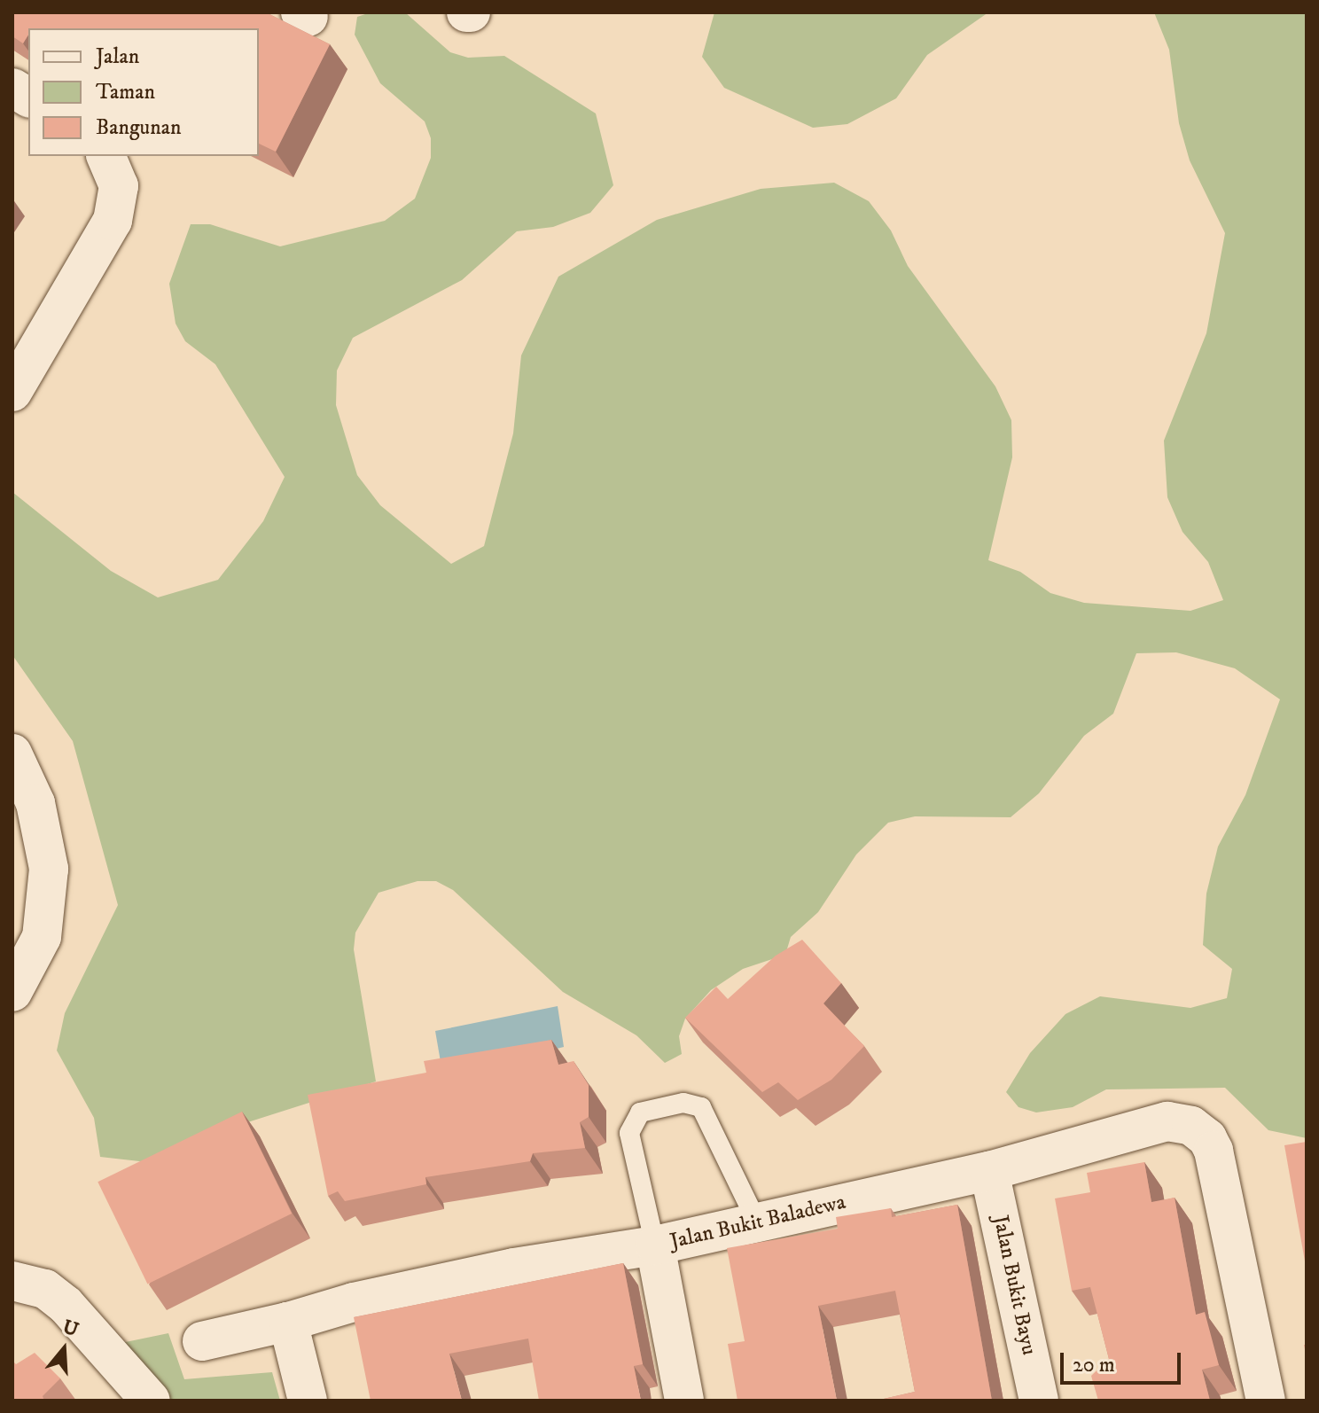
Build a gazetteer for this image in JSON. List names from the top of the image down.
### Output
{
  "streets": {
    "street": ["Jalan Bukit Baladewa", "Jalan Bukit Bayu"]
  },
  "crossings": [
    ["Jalan Bukit Baladewa", "Jalan Bukit Bayu"]
  ],
  "legend": ["Jalan", "Taman", "Bangunan"],
  "scale_bar": "20 m",
  "north": "top"
}
